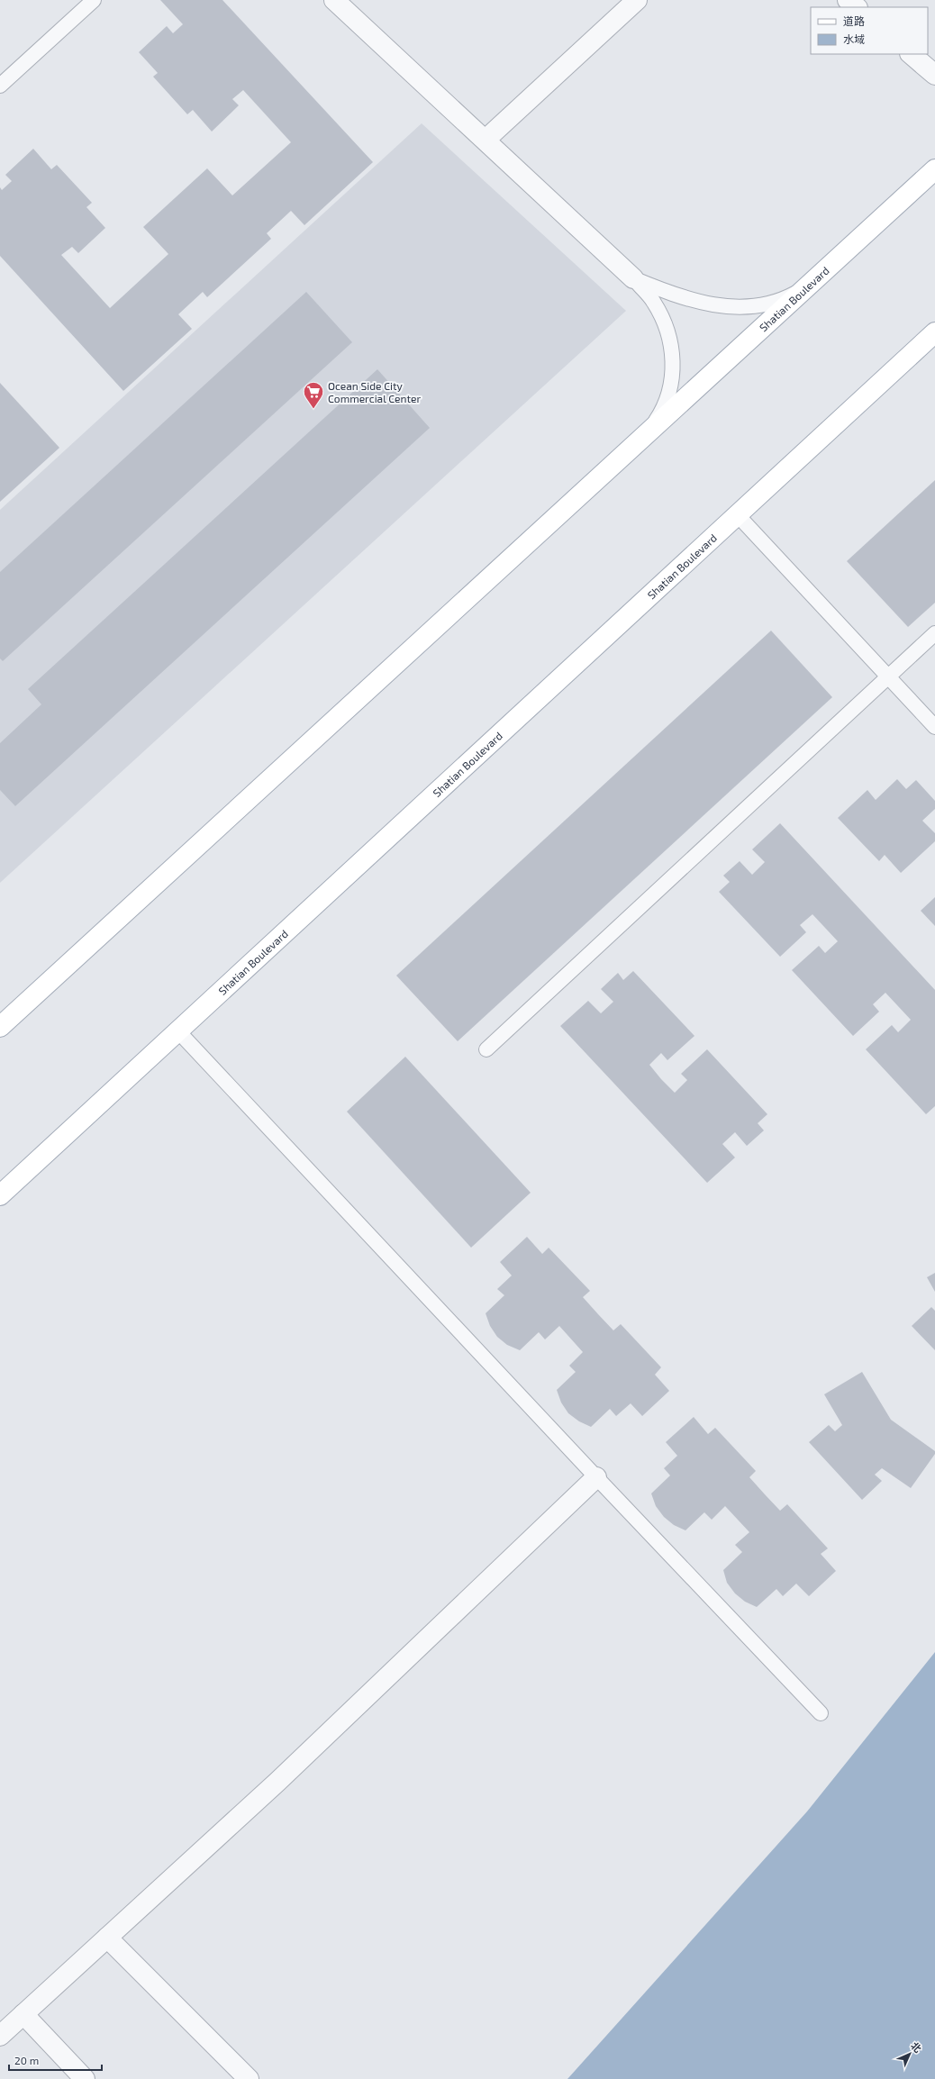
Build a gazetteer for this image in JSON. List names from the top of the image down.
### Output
{
  "streets": {
    "main road": ["Shatian Boulevard"]
  },
  "places": {
    "supermarket": ["Ocean Side City Commercial Center"]
  },
  "legend": ["道路", "水域"],
  "scale_bar": "20 m",
  "north": "top right"
}
